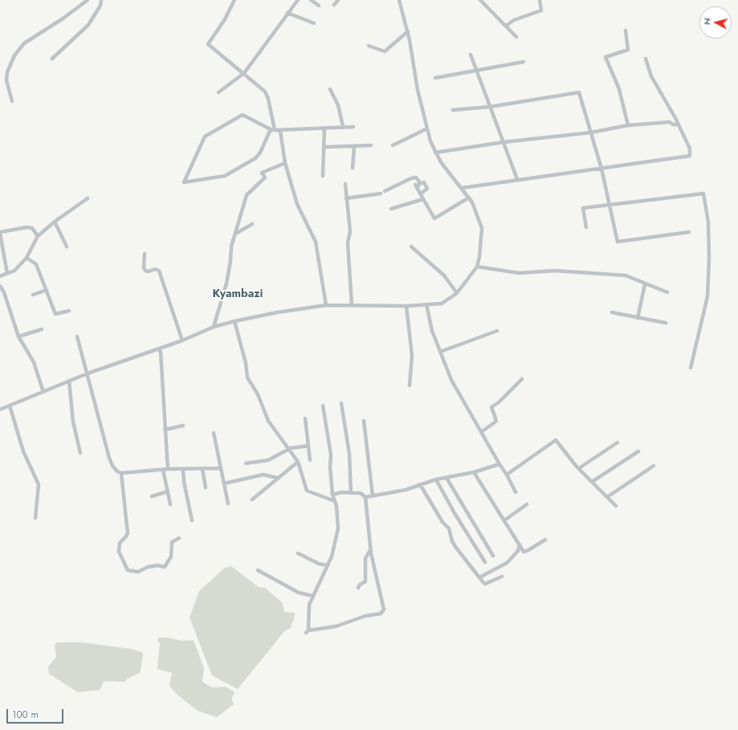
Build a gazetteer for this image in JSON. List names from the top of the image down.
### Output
{
  "districts": ["Kyambazi"],
  "scale_bar": "100 m",
  "north": "left"
}
